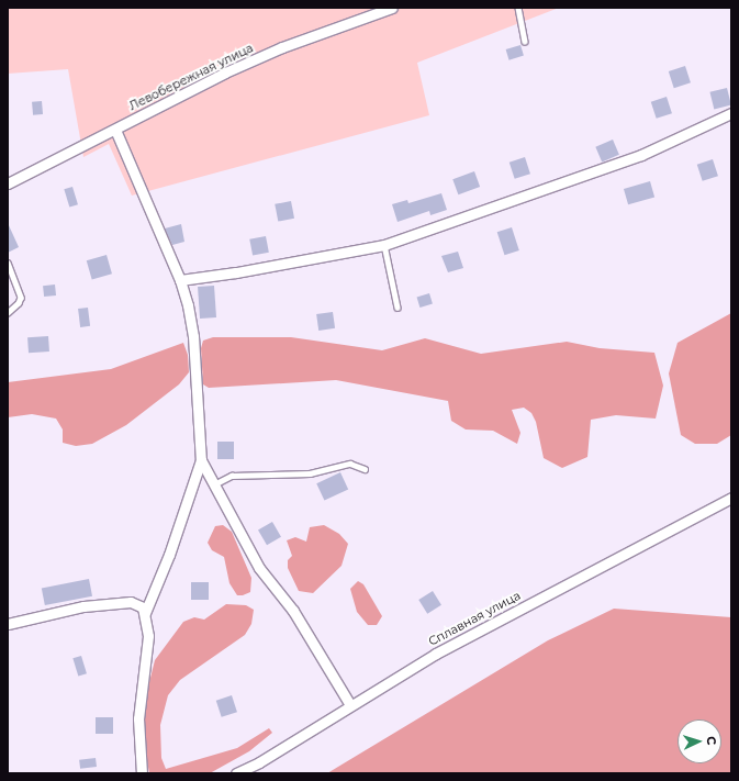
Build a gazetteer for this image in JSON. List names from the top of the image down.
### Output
{
  "streets": {
    "street": ["Левобережная улица", "Сплавная улица"]
  },
  "north": "right"
}
